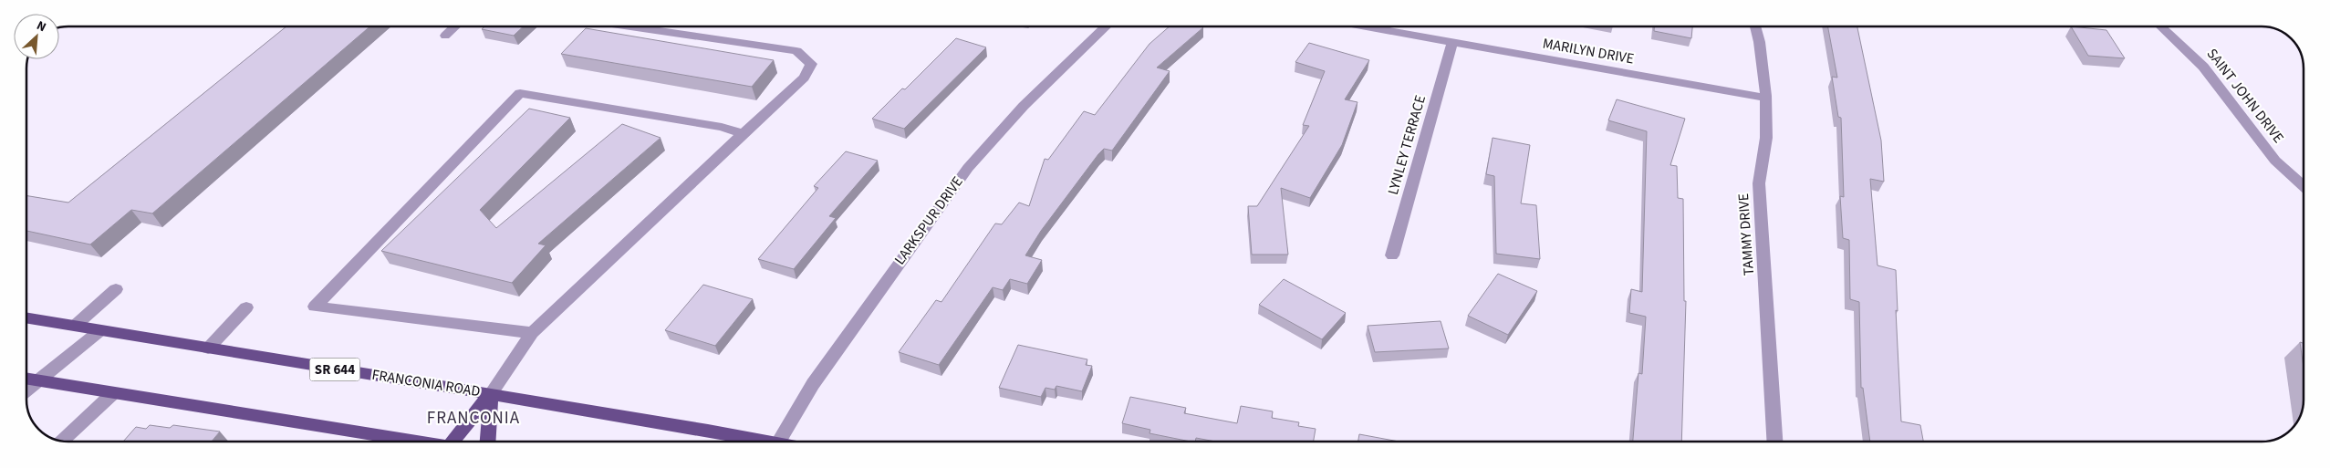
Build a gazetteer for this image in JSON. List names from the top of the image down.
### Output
{
  "streets": {
    "main road": ["SR 644", "FRANCONIA ROAD"],
    "street": [
      "MARILYN DRIVE",
      "SAINT JOHN DRIVE",
      "LYNLEY TERRACE",
      "LARKSPUR DRIVE",
      "TAMMY DRIVE"
    ]
  },
  "crossings": [
    ["MARILYN DRIVE", "LYNLEY TERRACE"],
    ["MARILYN DRIVE", "TAMMY DRIVE"]
  ],
  "districts": ["FRANCONIA"],
  "north": "top right"
}
